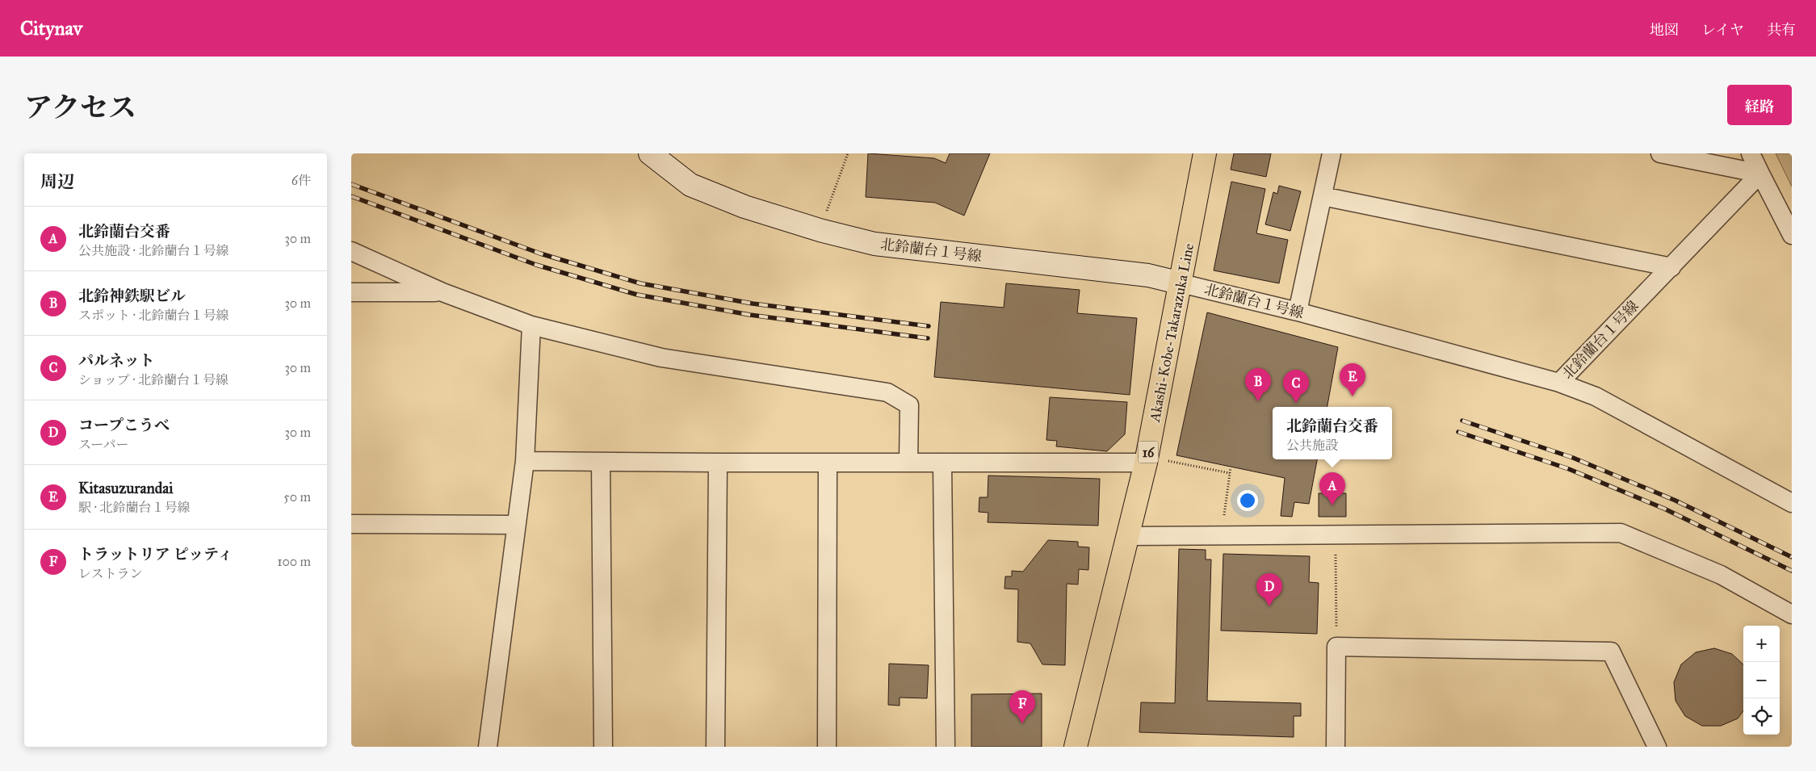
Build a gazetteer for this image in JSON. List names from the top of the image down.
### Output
{
  "streets": {
    "main road": ["Akashi-Kobe-Takarazuka Line", "16"],
    "street": ["北鈴蘭台１号線"]
  },
  "crossings": [
    ["北鈴蘭台１号線", "Akashi-Kobe-Takarazuka Line"]
  ],
  "page": {
    "header": "Citynav",
    "nav": ["地図", "レイヤ", "共有"],
    "title": "アクセス",
    "buttons": "経路",
    "heading": ["周辺", "6件"],
    "list": [
      {
        "mark": "A",
        "name": "北鈴蘭台交番",
        "note": "公共施設 · 北鈴蘭台１号線",
        "value": "30 m"
      },
      {
        "mark": "B",
        "name": "北鈴神鉄駅ビル",
        "note": "スポット · 北鈴蘭台１号線",
        "value": "30 m"
      },
      {
        "mark": "C",
        "name": "パルネット",
        "note": "ショップ · 北鈴蘭台１号線",
        "value": "30 m"
      },
      {
        "mark": "D",
        "name": "コープこうべ",
        "note": "スーパー",
        "value": "30 m"
      },
      {
        "mark": "E",
        "name": "Kitasuzurandai",
        "note": "駅 · 北鈴蘭台１号線",
        "value": "50 m"
      },
      {
        "mark": "F",
        "name": "トラットリア ピッティ",
        "note": "レストラン",
        "value": "100 m"
      }
    ],
    "pins": [
      "E",
      "B",
      "C",
      "A",
      "D",
      "F"
    ],
    "popup": ["北鈴蘭台交番", "公共施設"],
    "map_buttons": ["+", "−"]
  }
}
